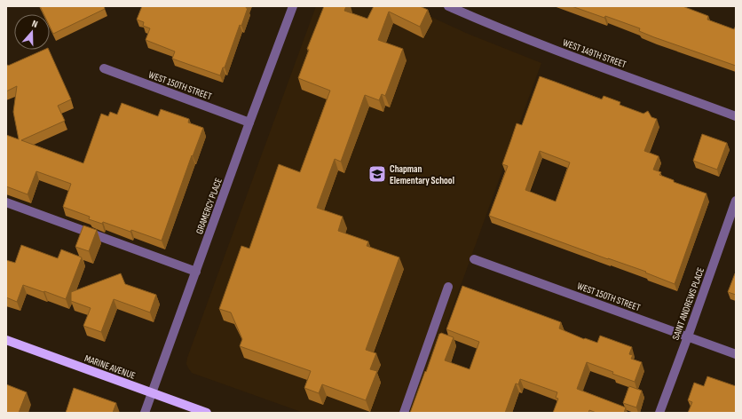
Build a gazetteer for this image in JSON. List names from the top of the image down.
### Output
{
  "streets": {
    "main road": ["MARINE AVENUE"],
    "street": [
      "WEST 149TH STREET",
      "WEST 150TH STREET",
      "GRAMERCY PLACE",
      "SAINT ANDREWS PLACE"
    ]
  },
  "crossings": [
    ["WEST 150TH STREET", "GRAMERCY PLACE"],
    ["WEST 150TH STREET", "SAINT ANDREWS PLACE"],
    ["GRAMERCY PLACE", "MARINE AVENUE"]
  ],
  "places": {
    "school or university": ["Chapman Elementary School"]
  },
  "north": "top"
}
